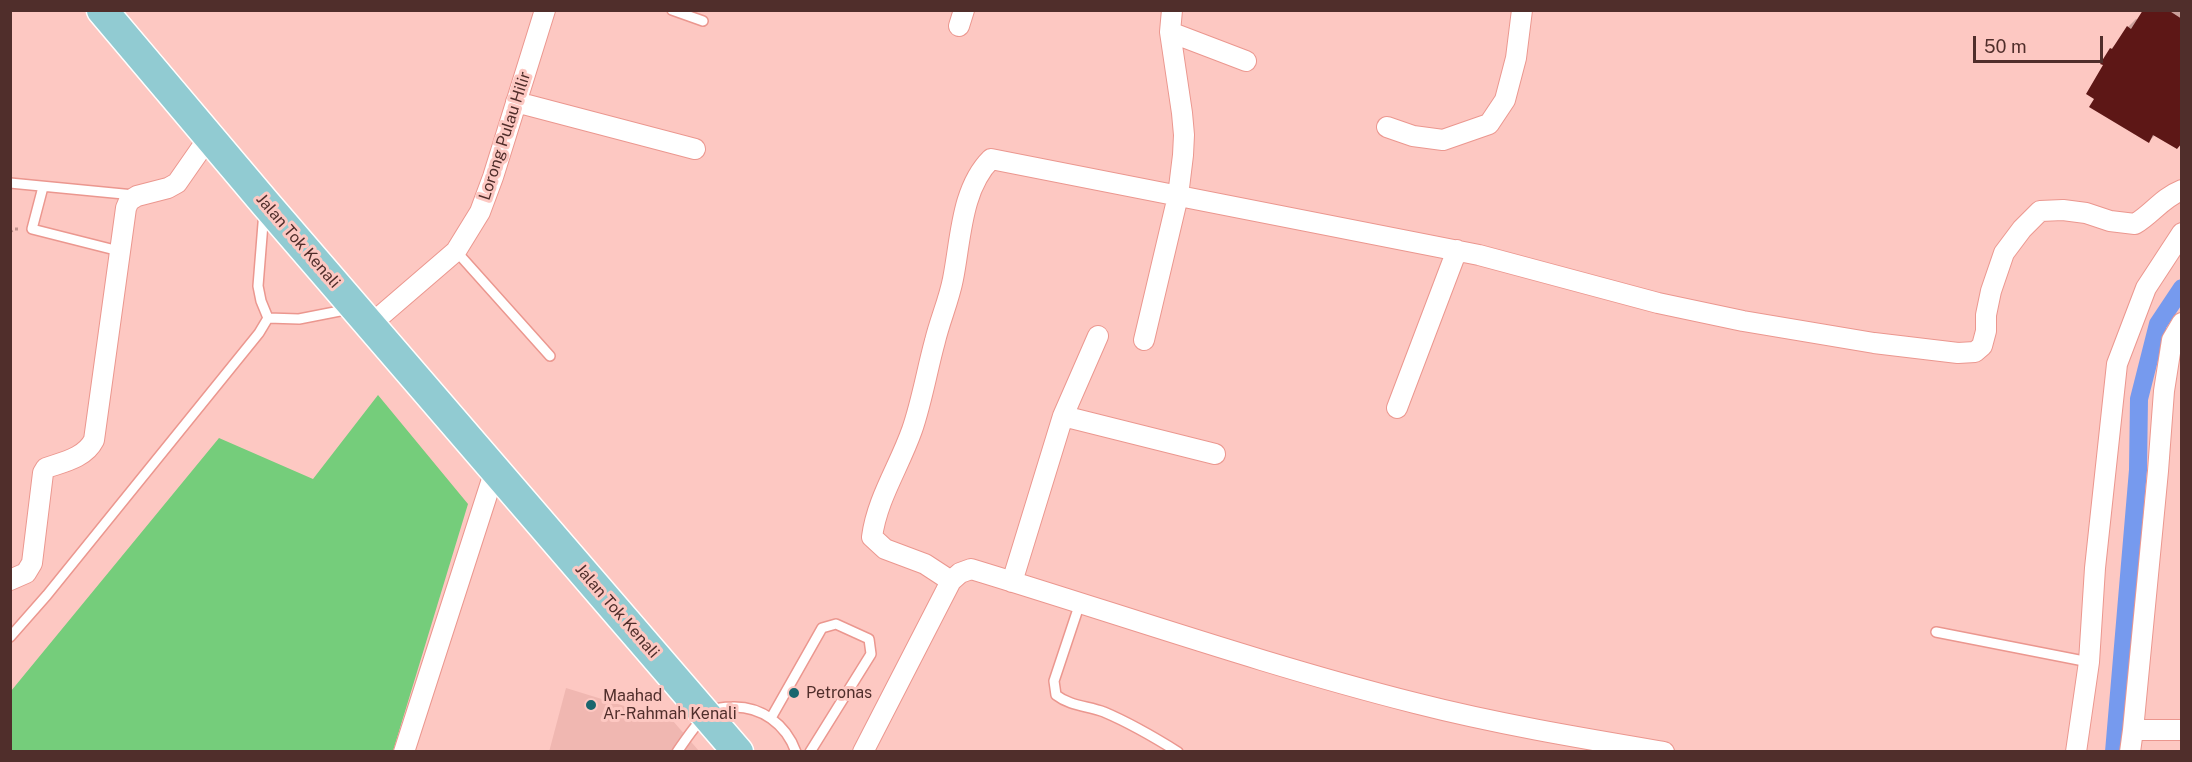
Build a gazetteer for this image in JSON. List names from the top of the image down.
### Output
{
  "streets": {
    "main road": ["Jalan Tok Kenali"],
    "street": ["Lorong Pulau Hilir"]
  },
  "crossings": [
    ["Lorong Pulau Hilir", "Jalan Tok Kenali"]
  ],
  "places": ["Petronas", "Maahad Ar-Rahmah Kenali"],
  "scale_bar": "50 m"
}
